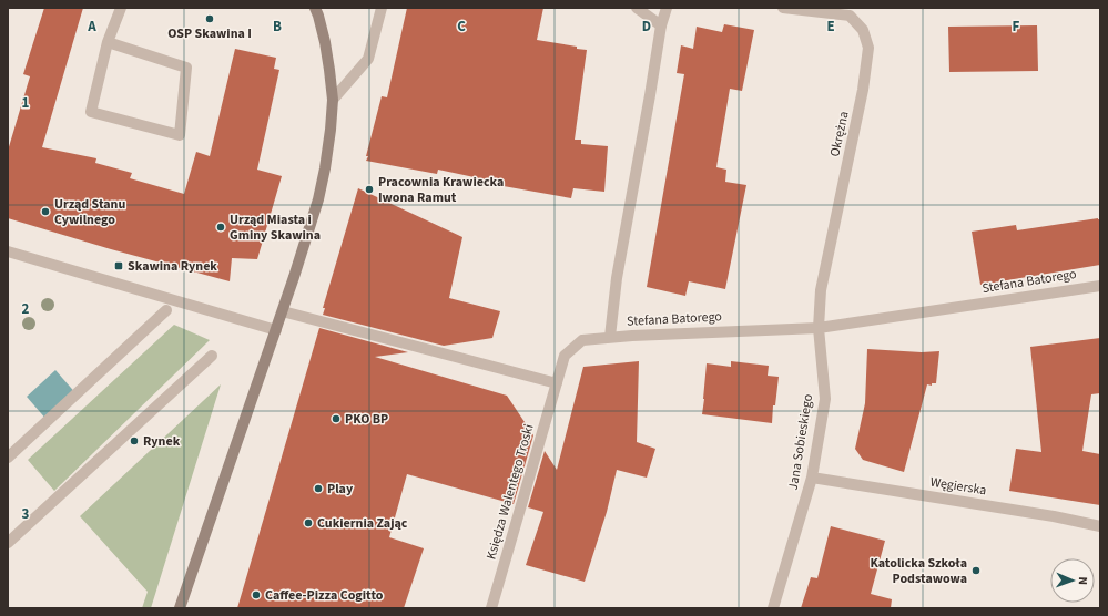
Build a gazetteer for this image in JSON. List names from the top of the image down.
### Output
{
  "streets": {
    "street": [
      "Okrężna",
      "Stefana Batorego",
      "Jana Sobieskiego",
      "Węgierska",
      "Księdza Walentego Troski"
    ]
  },
  "crossings": [
    ["Okrężna", "Stefana Batorego"],
    ["Okrężna", "Jana Sobieskiego"],
    ["Stefana Batorego", "Jana Sobieskiego"],
    ["Stefana Batorego", "Księdza Walentego Troski"],
    ["Jana Sobieskiego", "Węgierska"]
  ],
  "places": {
    "other": [
      "OSP Skawina I",
      "Pracownia Krawiecka Iwona Ramut",
      "Urząd Stanu Cywilnego",
      "Urząd Miasta i Gminy Skawina",
      "PKO BP",
      "Rynek",
      "Play",
      "Cukiernia Zając",
      "Katolicka Szkoła Podstawowa",
      "Caffee-Pizza Cogitto"
    ],
    "transit": ["Skawina Rynek"]
  },
  "north": "right",
  "grid": {
    "columns": [
      "A",
      "B",
      "C",
      "D",
      "E",
      "F"
    ],
    "rows": ["1", "2", "3"]
  }
}
